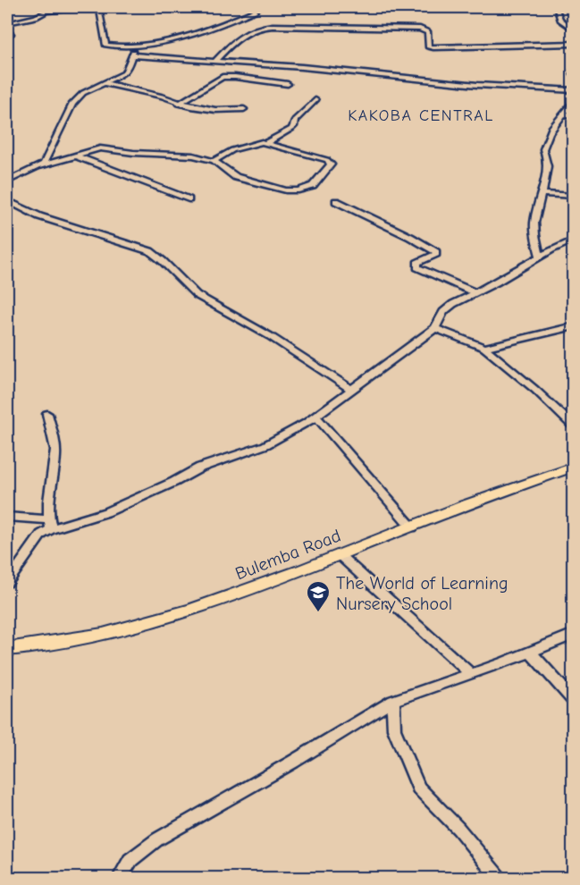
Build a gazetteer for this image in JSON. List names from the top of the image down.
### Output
{
  "streets": {
    "main road": ["Bulemba Road"]
  },
  "districts": ["KAKOBA CENTRAL"],
  "places": {
    "school or university": ["The World of Learning Nursery School"]
  }
}
